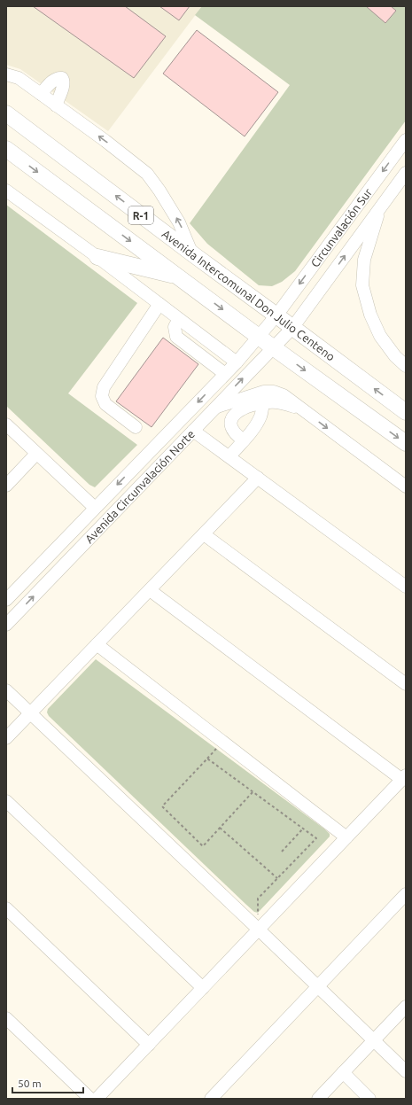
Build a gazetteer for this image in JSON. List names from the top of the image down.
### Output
{
  "streets": {
    "main road": ["R-1", "Avenida Intercomunal Don Julio Centeno"],
    "street": ["Circunvalación Sur", "Avenida Circunvalación Norte"]
  },
  "crossings": [
    ["R-1", "Circunvalación Sur"],
    ["R-1", "Avenida Circunvalación Norte"],
    ["Circunvalación Sur", "Avenida Intercomunal Don Julio Centeno"],
    ["Circunvalación Sur", "Avenida Circunvalación Norte"]
  ],
  "scale_bar": "50 m"
}
